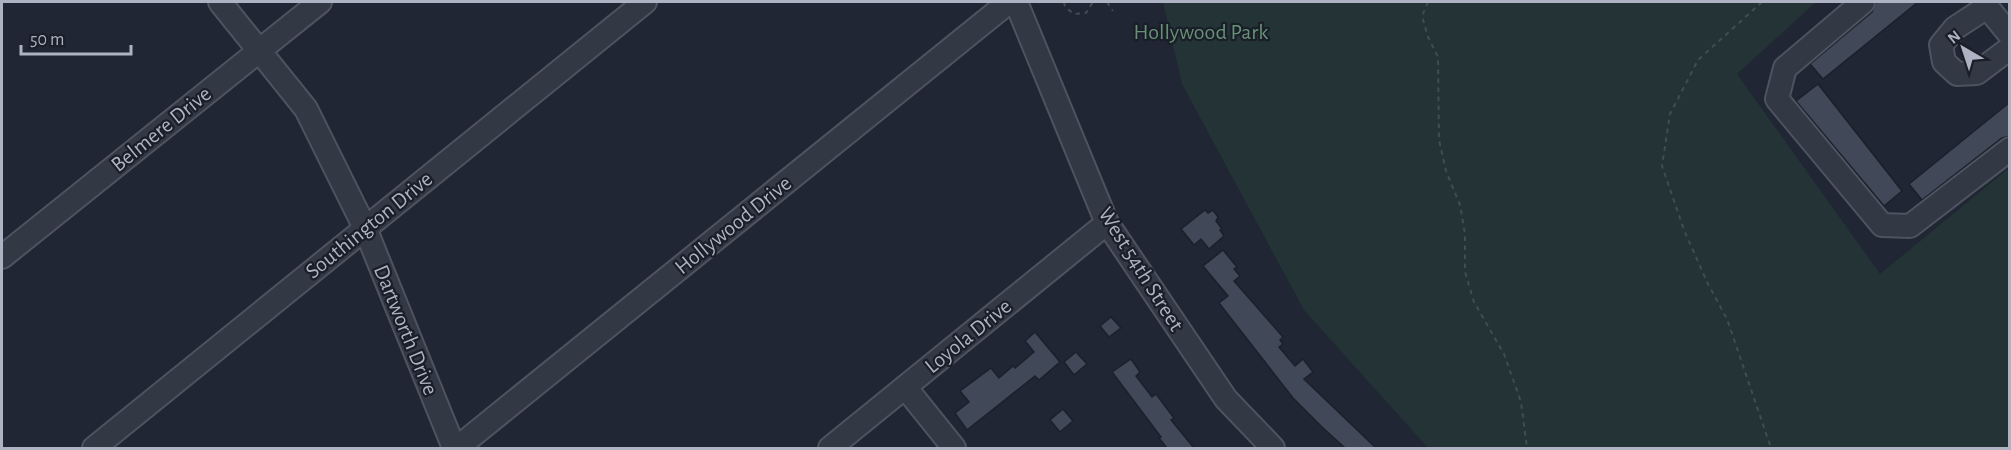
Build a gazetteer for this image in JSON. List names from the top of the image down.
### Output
{
  "streets": {
    "street": [
      "Belmere Drive",
      "Southington Drive",
      "Hollywood Drive",
      "West 54th Street",
      "Dartworth Drive",
      "Loyola Drive"
    ]
  },
  "crossings": [
    ["Belmere Drive", "Dartworth Drive"],
    ["Southington Drive", "Dartworth Drive"],
    ["Hollywood Drive", "Dartworth Drive"],
    ["West 54th Street", "Loyola Drive"]
  ],
  "parks": ["Hollywood Park"],
  "scale_bar": "50 m",
  "north": "top left"
}
